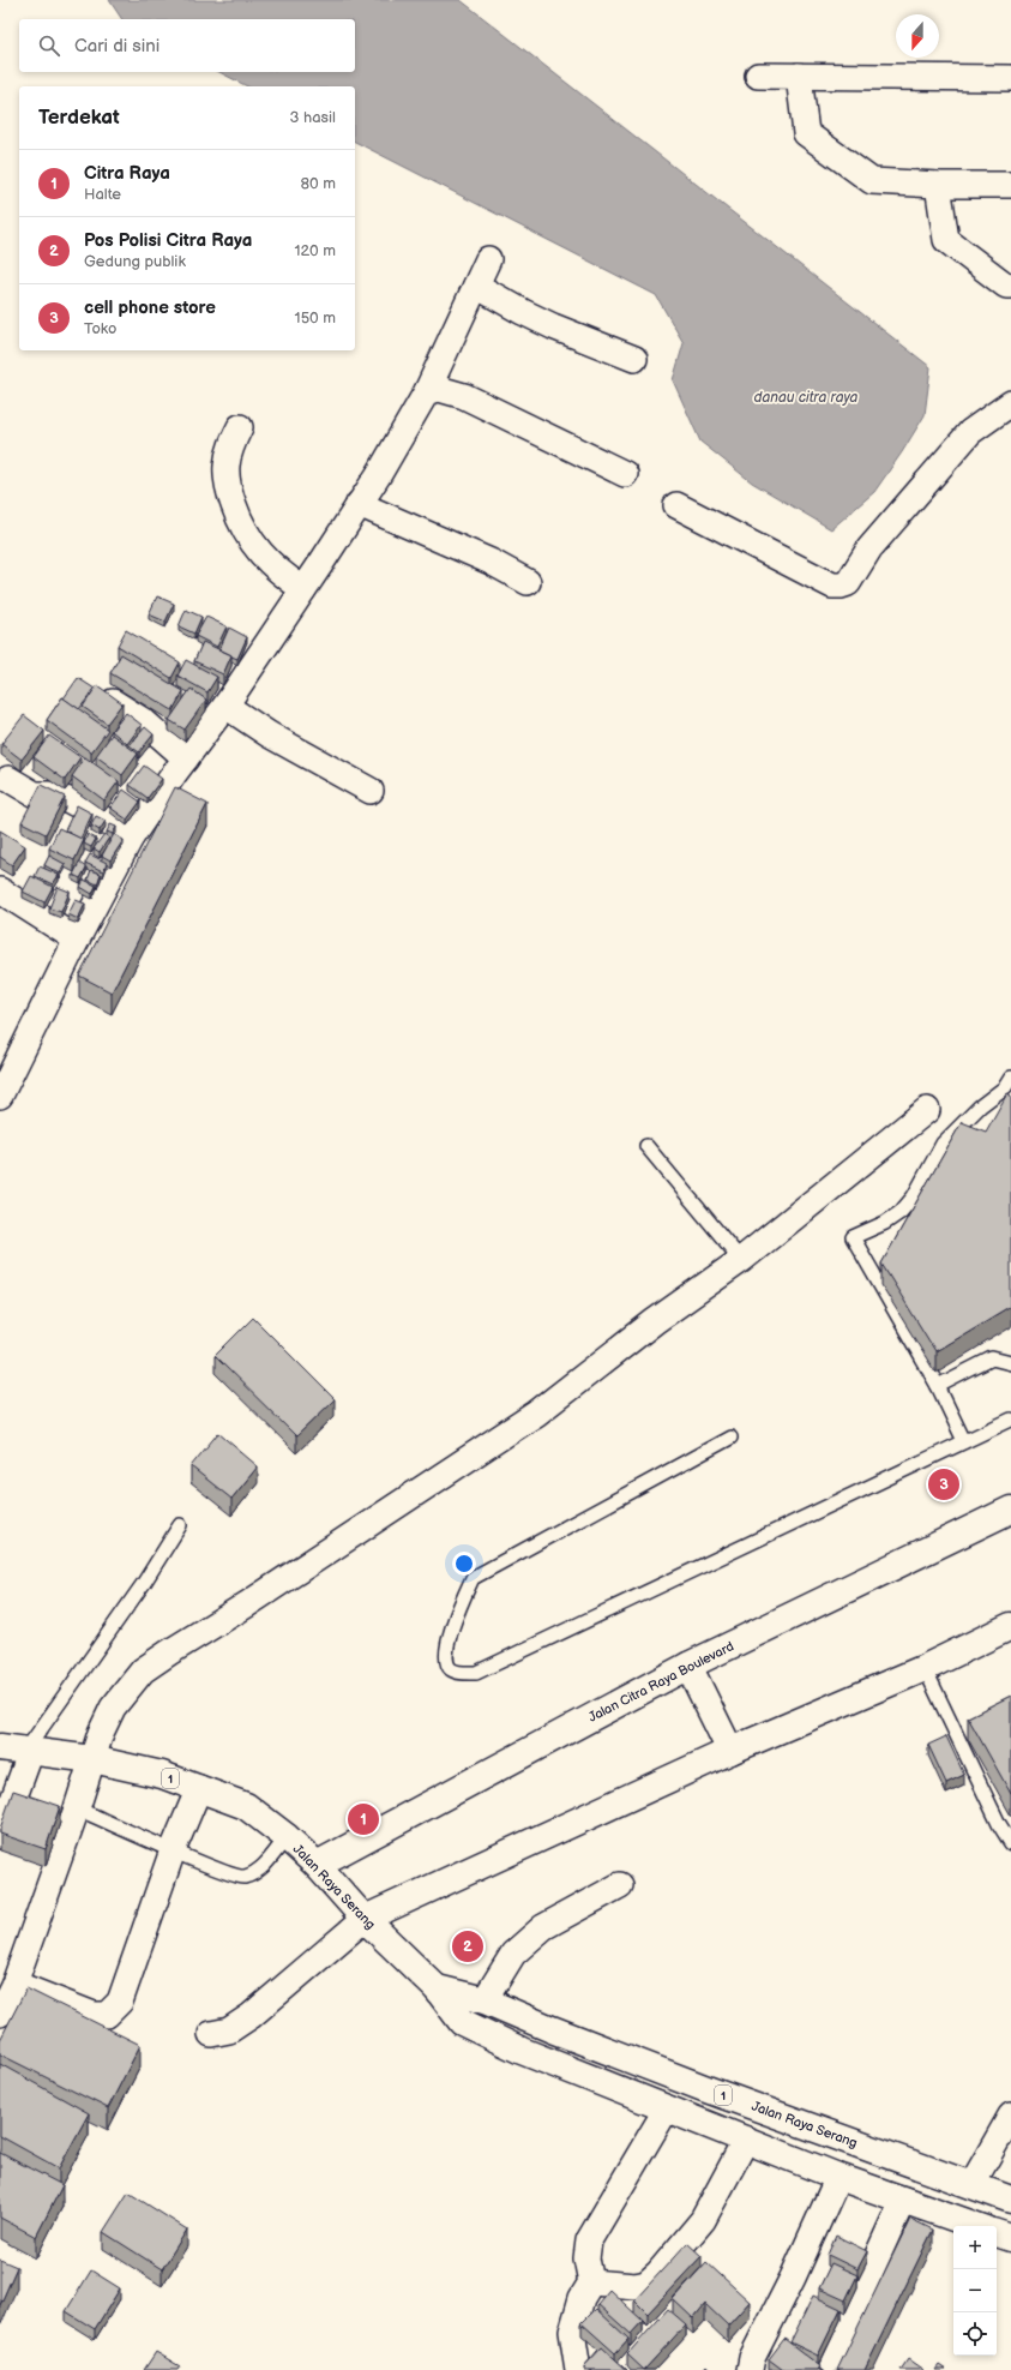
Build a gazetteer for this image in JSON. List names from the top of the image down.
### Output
{
  "streets": {
    "main road": ["Jalan Citra Raya Boulevard", "1", "Jalan Raya Serang"]
  },
  "crossings": [
    ["Jalan Citra Raya Boulevard", "Jalan Raya Serang"]
  ],
  "water": ["danau citra raya"],
  "north": "bottom",
  "page": {
    "search": "Cari di sini",
    "heading": ["Terdekat", "3 hasil"],
    "list": [
      {
        "mark": "1",
        "name": "Citra Raya",
        "note": "Halte",
        "value": "80 m"
      },
      {
        "mark": "2",
        "name": "Pos Polisi Citra Raya",
        "note": "Gedung publik",
        "value": "120 m"
      },
      {
        "mark": "3",
        "name": "cell phone store",
        "note": "Toko",
        "value": "150 m"
      }
    ],
    "pins": ["3", "1", "2"],
    "map_buttons": ["+", "−"]
  }
}
